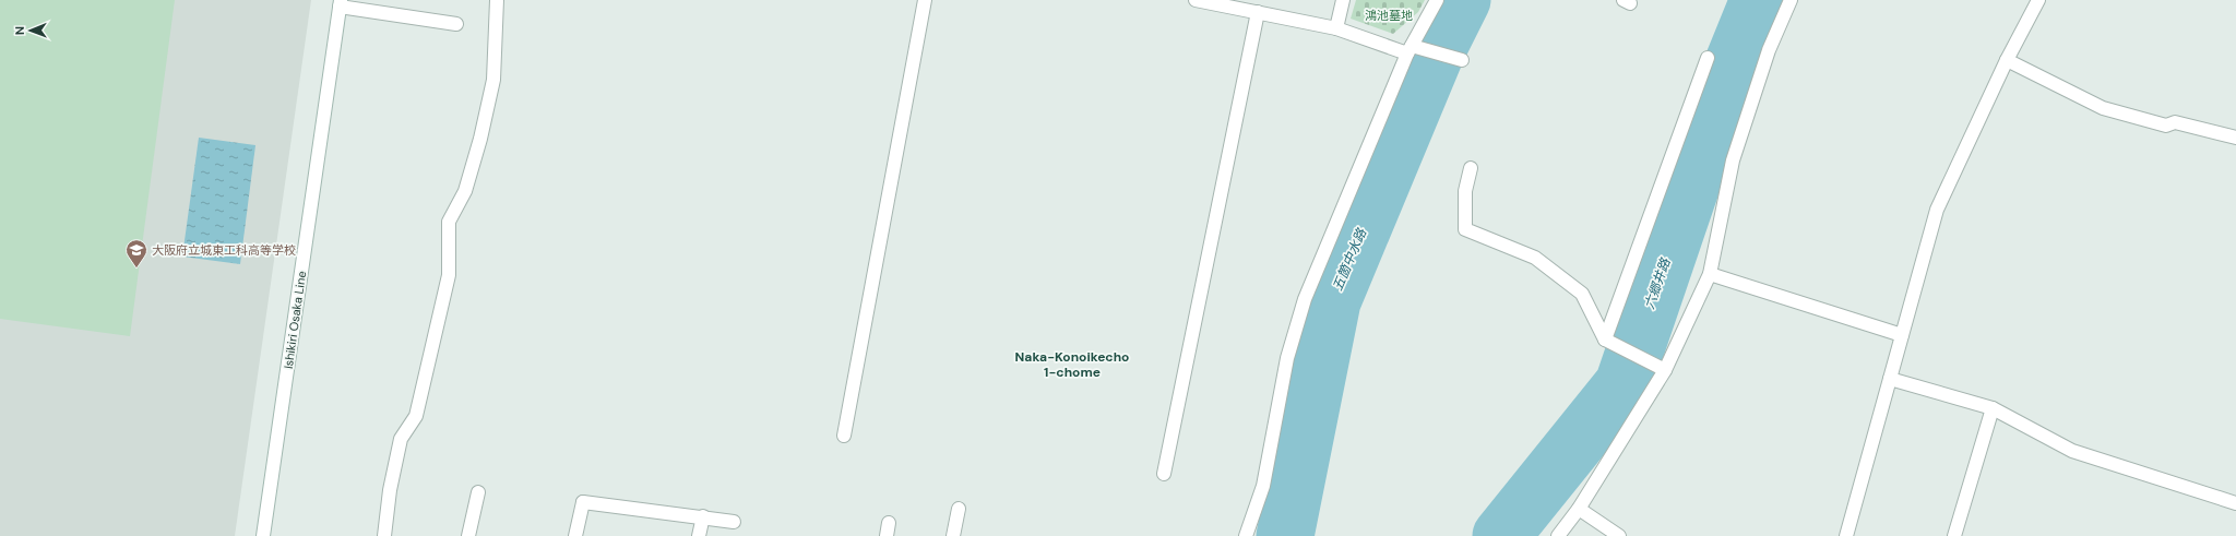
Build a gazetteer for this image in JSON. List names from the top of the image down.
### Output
{
  "streets": {
    "street": ["Ishikiri Osaka Line"]
  },
  "districts": ["Naka-Konoikecho 1-chome"],
  "water": ["五箇中水路", "六郷井路"],
  "parks": ["鴻池墓地"],
  "places": {
    "school or university": ["大阪府立城東工科高等学校"]
  },
  "north": "left"
}
